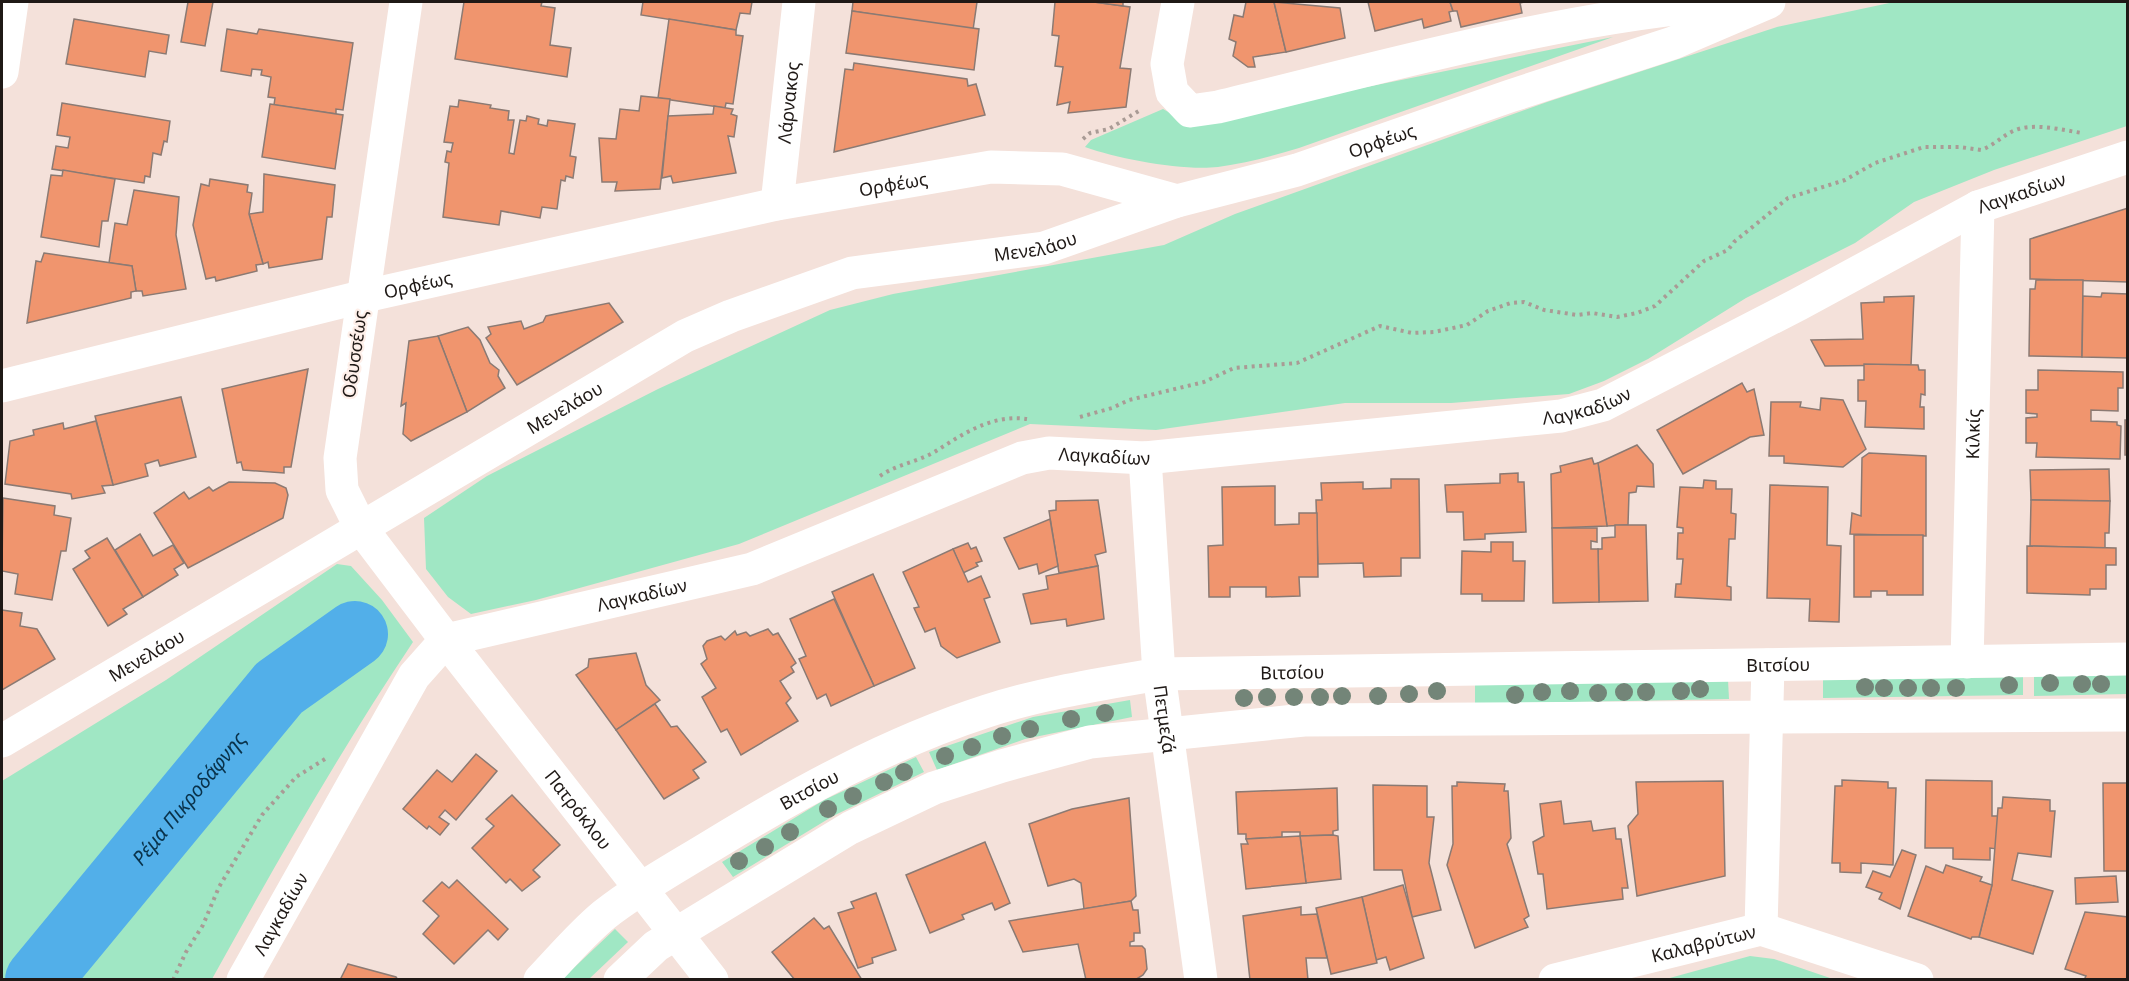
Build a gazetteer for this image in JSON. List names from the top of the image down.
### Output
{
  "streets": {
    "street": [
      "Λάρνακος",
      "Ορφέως",
      "Λαγκαδίων",
      "Μενελάου",
      "Οδυσσέως",
      "Κιλκίς",
      "Βιτσίου",
      "Πετμεζά",
      "Πατρόκλου",
      "Καλαβρύτων"
    ]
  },
  "crossings": [
    ["Λάρνακος", "Ορφέως"],
    ["Ορφέως", "Μενελάου"],
    ["Ορφέως", "Οδυσσέως"],
    ["Λαγκαδίων", "Οδυσσέως"],
    ["Λαγκαδίων", "Κιλκίς"],
    ["Λαγκαδίων", "Πετμεζά"],
    ["Λαγκαδίων", "Πατρόκλου"],
    ["Μενελάου", "Οδυσσέως"],
    ["Οδυσσέως", "Πατρόκλου"],
    ["Κιλκίς", "Βιτσίου"],
    ["Βιτσίου", "Πετμεζά"],
    ["Βιτσίου", "Πατρόκλου"]
  ],
  "water": ["Ρέμα Πικροδάφνης"]
}
